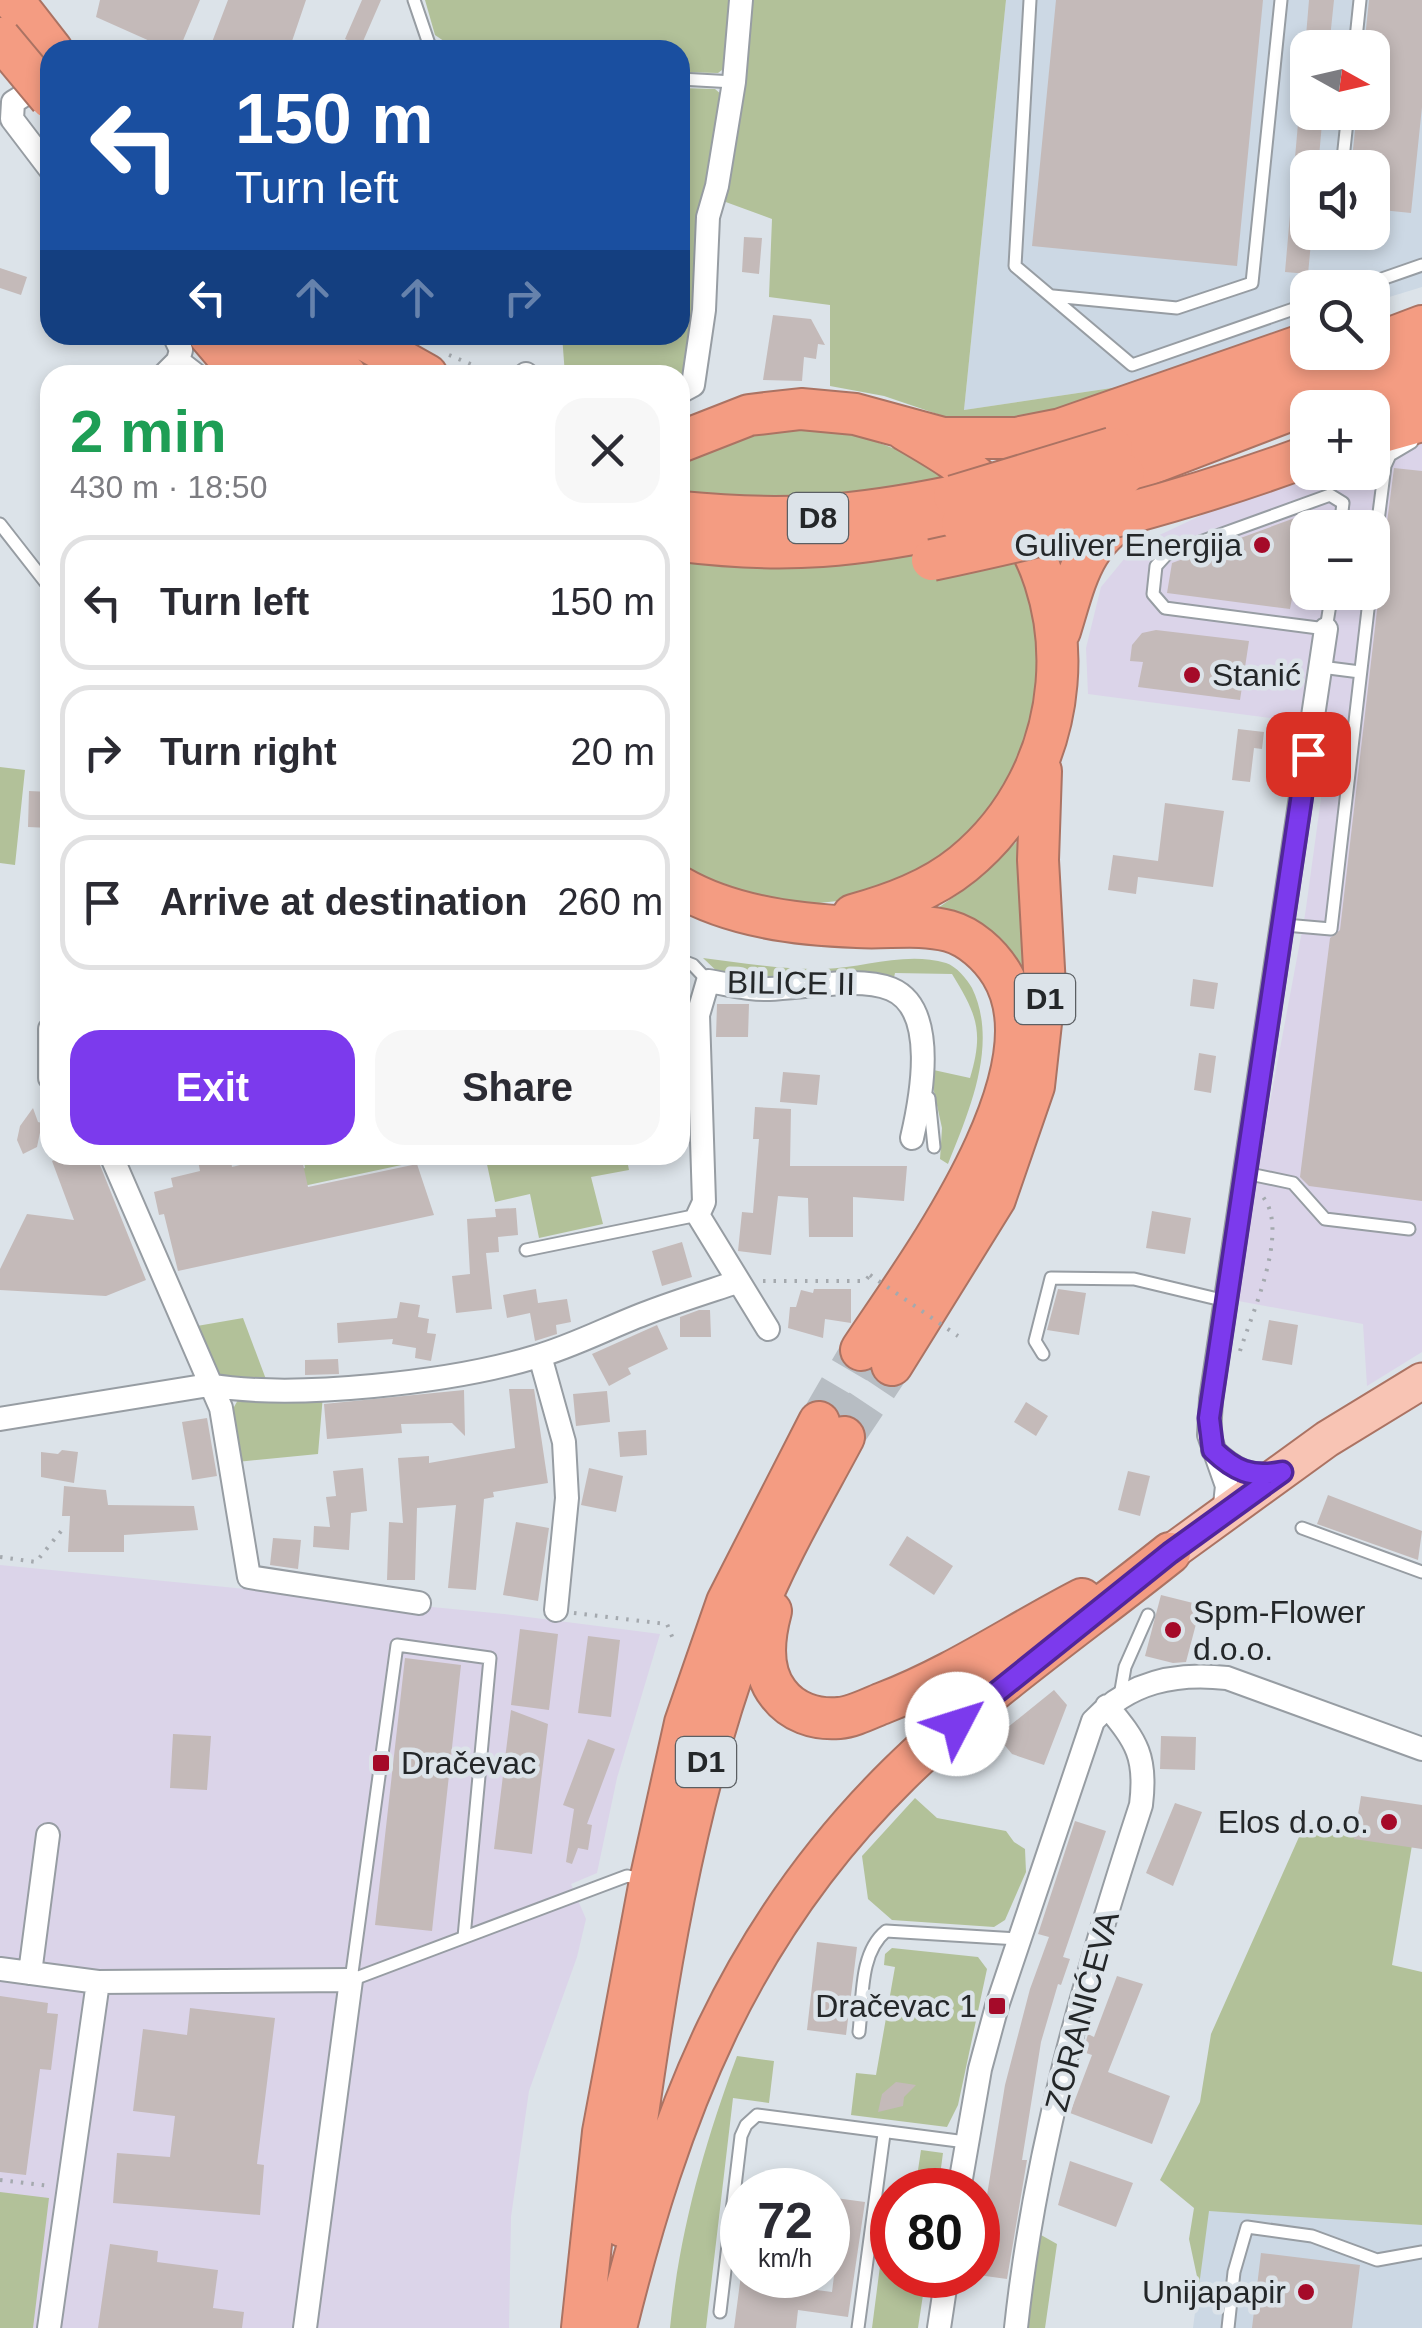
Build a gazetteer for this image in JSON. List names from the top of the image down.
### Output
{
  "streets": {
    "highway": ["D8", "D1"],
    "street": ["BILICE II", "ZORANIĆEVA"]
  },
  "places": {
    "other": [
      "Guliver Energija",
      "Stanić",
      "Spm-Flower d.o.o.",
      "Elos d.o.o.",
      "Unijapapir"
    ],
    "transit": ["Dračevac", "Dračevac 1"]
  },
  "north": "right",
  "page": {
    "map_buttons": ["+", "−"],
    "turn": ["150 m", "Turn left"],
    "heading": ["2 min", "430 m · 18:50"],
    "list": [
      {
        "name": "Turn left",
        "value": "150 m"
      },
      {
        "name": "Turn right",
        "value": "20 m"
      },
      {
        "name": "Arrive at destination",
        "value": "260 m"
      }
    ],
    "buttons": ["Exit", "Share"],
    "speed": "72 km/h",
    "limit": "80"
  }
}
